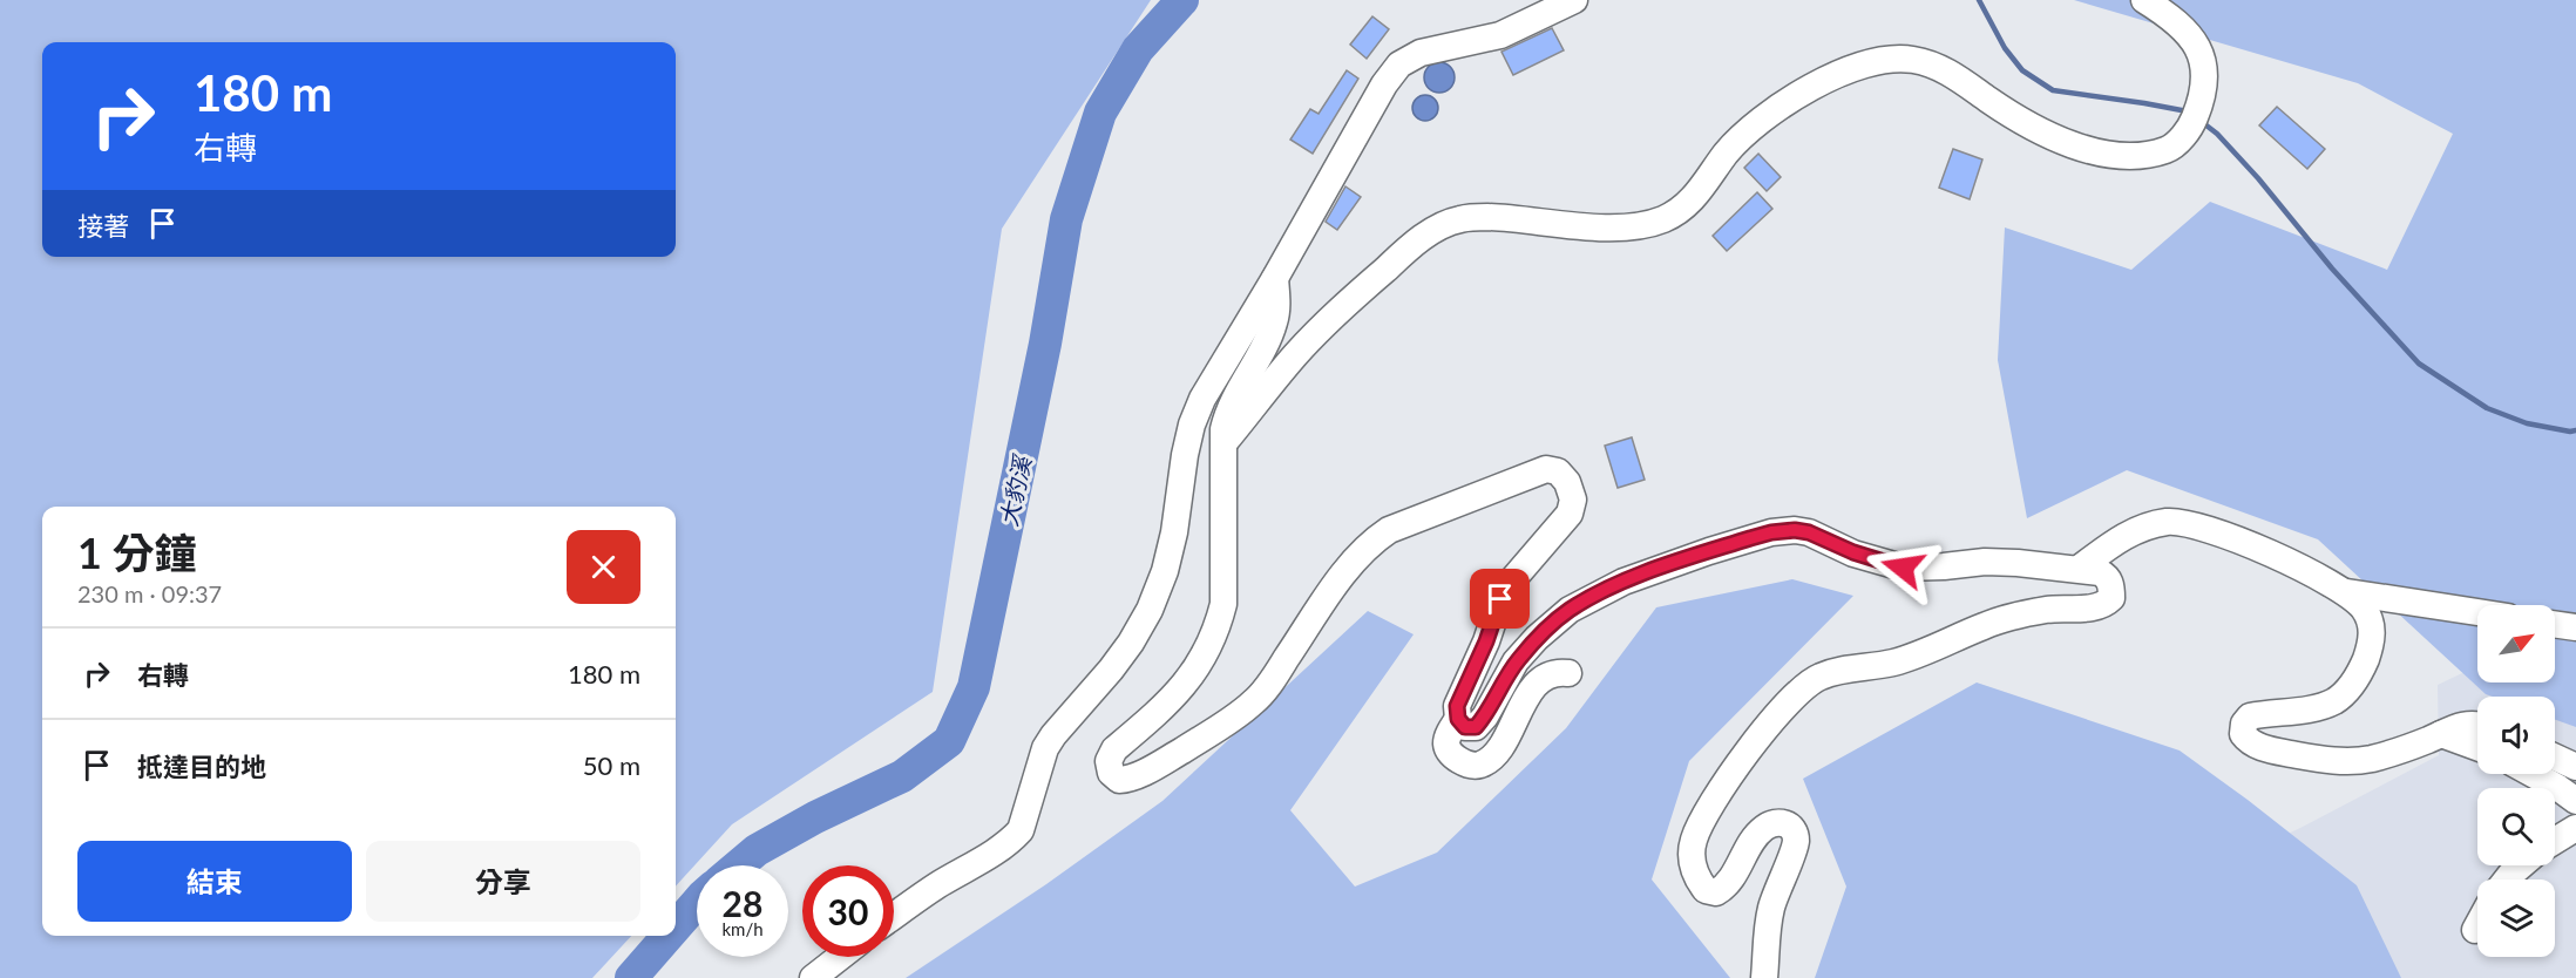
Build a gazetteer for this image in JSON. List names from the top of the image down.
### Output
{
  "water": ["大豹溪"],
  "north": "top right",
  "page": {
    "turn": ["180 m", "右轉"],
    "then": "接著",
    "heading": ["1 分鐘", "230 m · 09:37"],
    "list": [
      {
        "name": "右轉",
        "value": "180 m"
      },
      {
        "name": "抵達目的地",
        "value": "50 m"
      }
    ],
    "buttons": ["結束", "分享"],
    "speed": "28 km/h",
    "limit": "30"
  }
}
